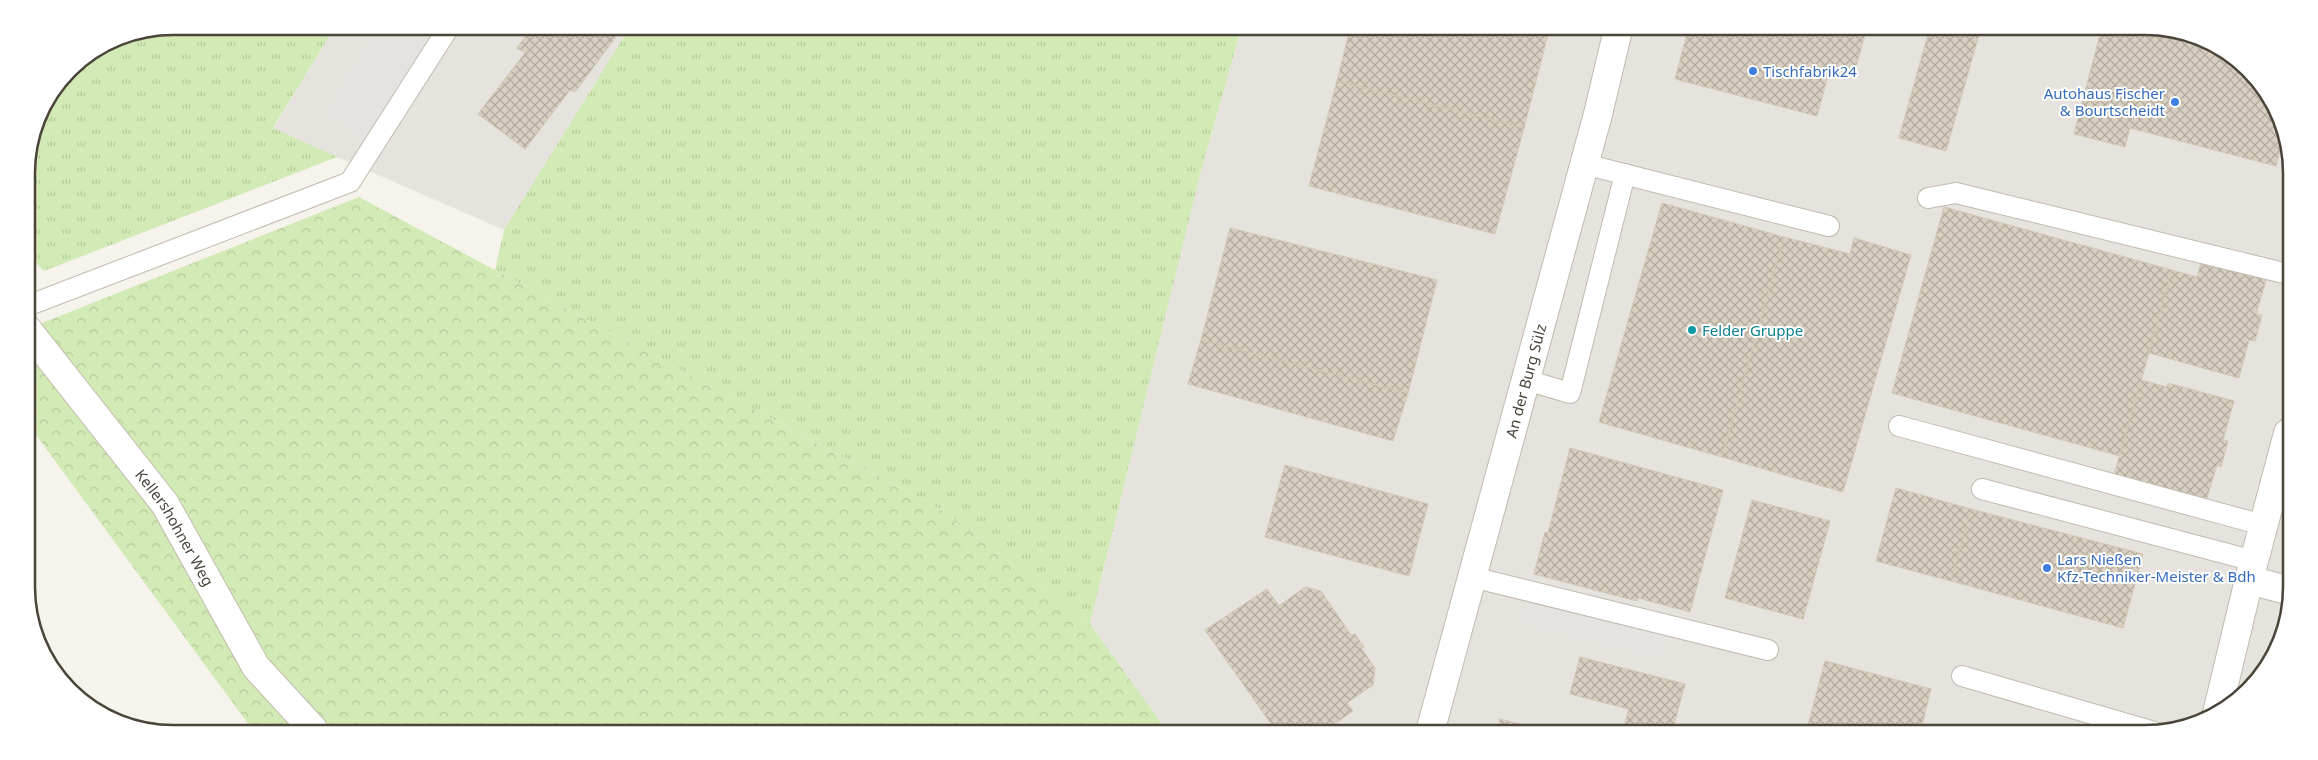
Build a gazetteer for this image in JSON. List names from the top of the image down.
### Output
{
  "streets": {
    "street": ["An der Burg Sülz", "Kellershohner Weg"]
  },
  "places": [
    "Tischfabrik24",
    "Autohaus Fischer & Bourtscheidt",
    "Felder Gruppe",
    "Lars Nießen Kfz-Techniker-Meister & Bdh"
  ]
}
